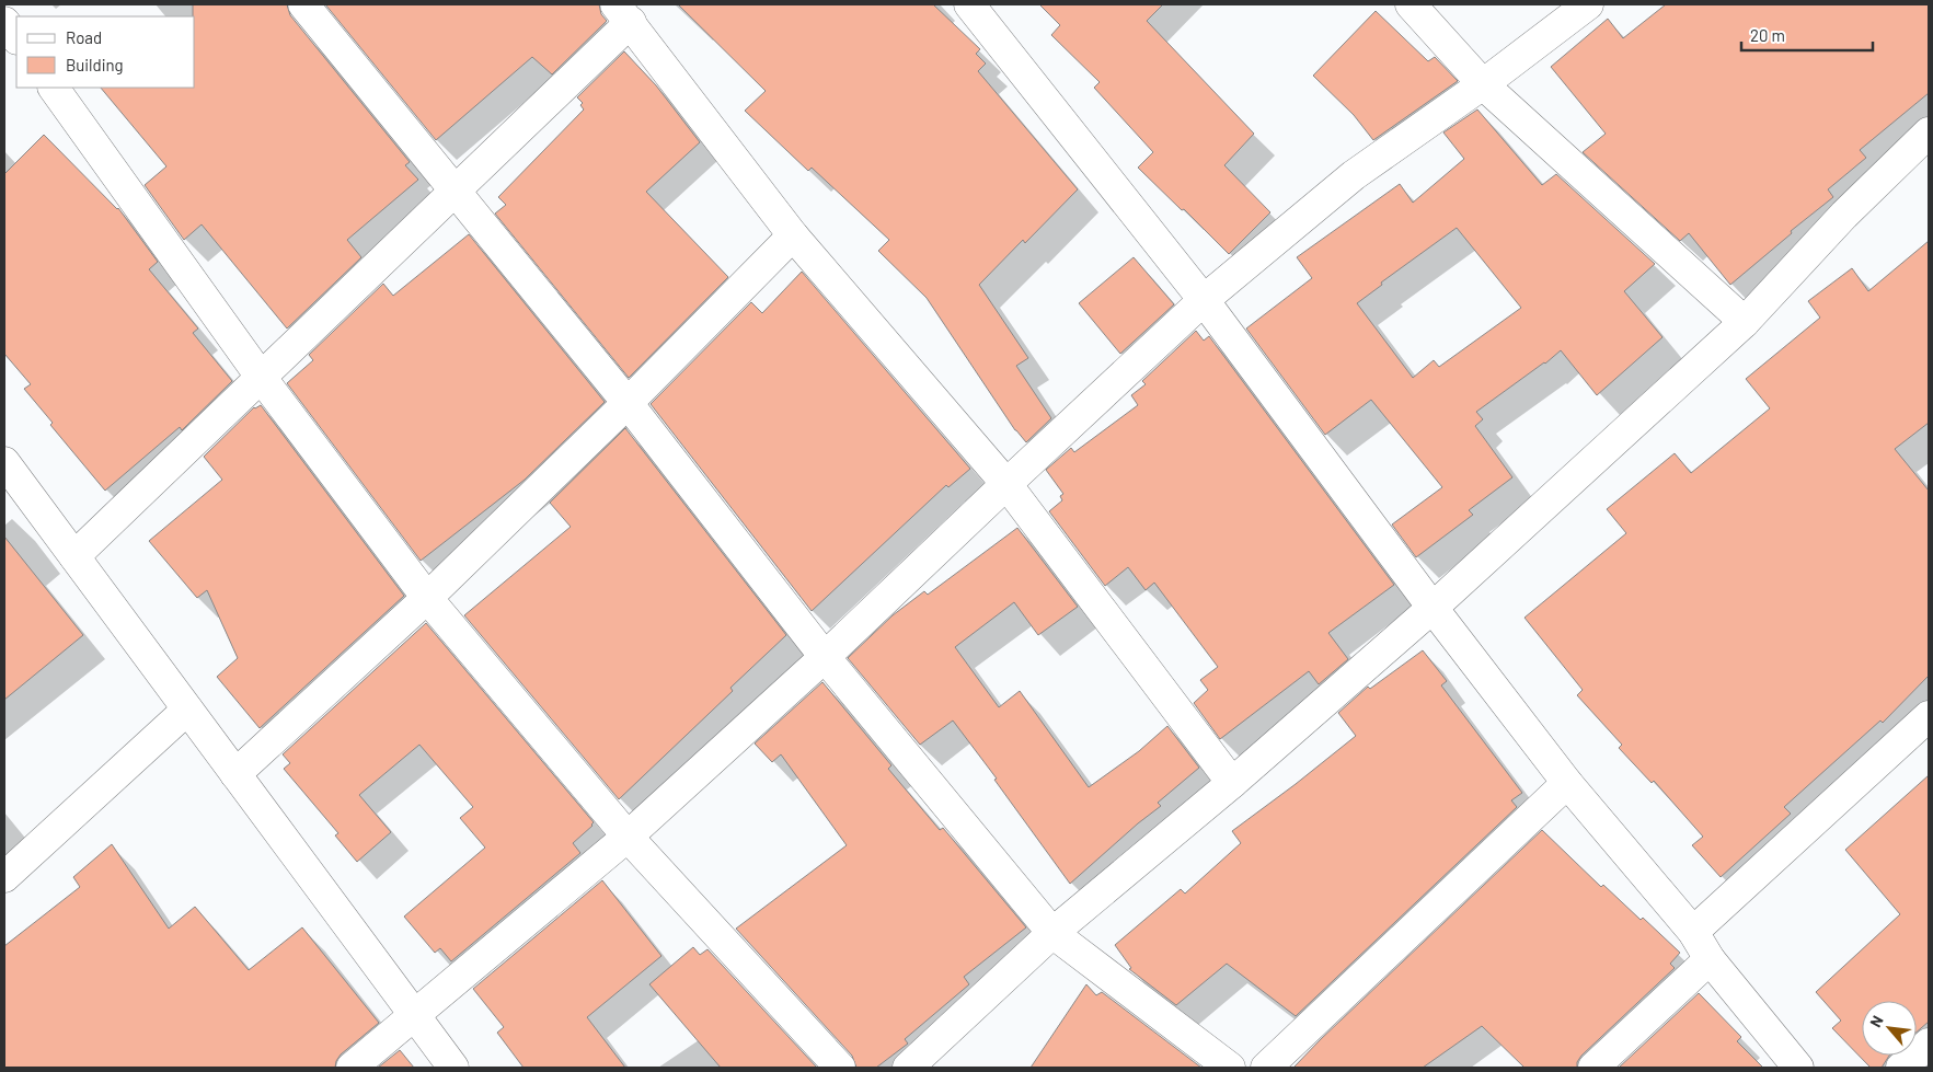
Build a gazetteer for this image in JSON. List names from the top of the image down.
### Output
{
  "legend": ["Road", "Building"],
  "scale_bar": "20 m",
  "north": "top left"
}
